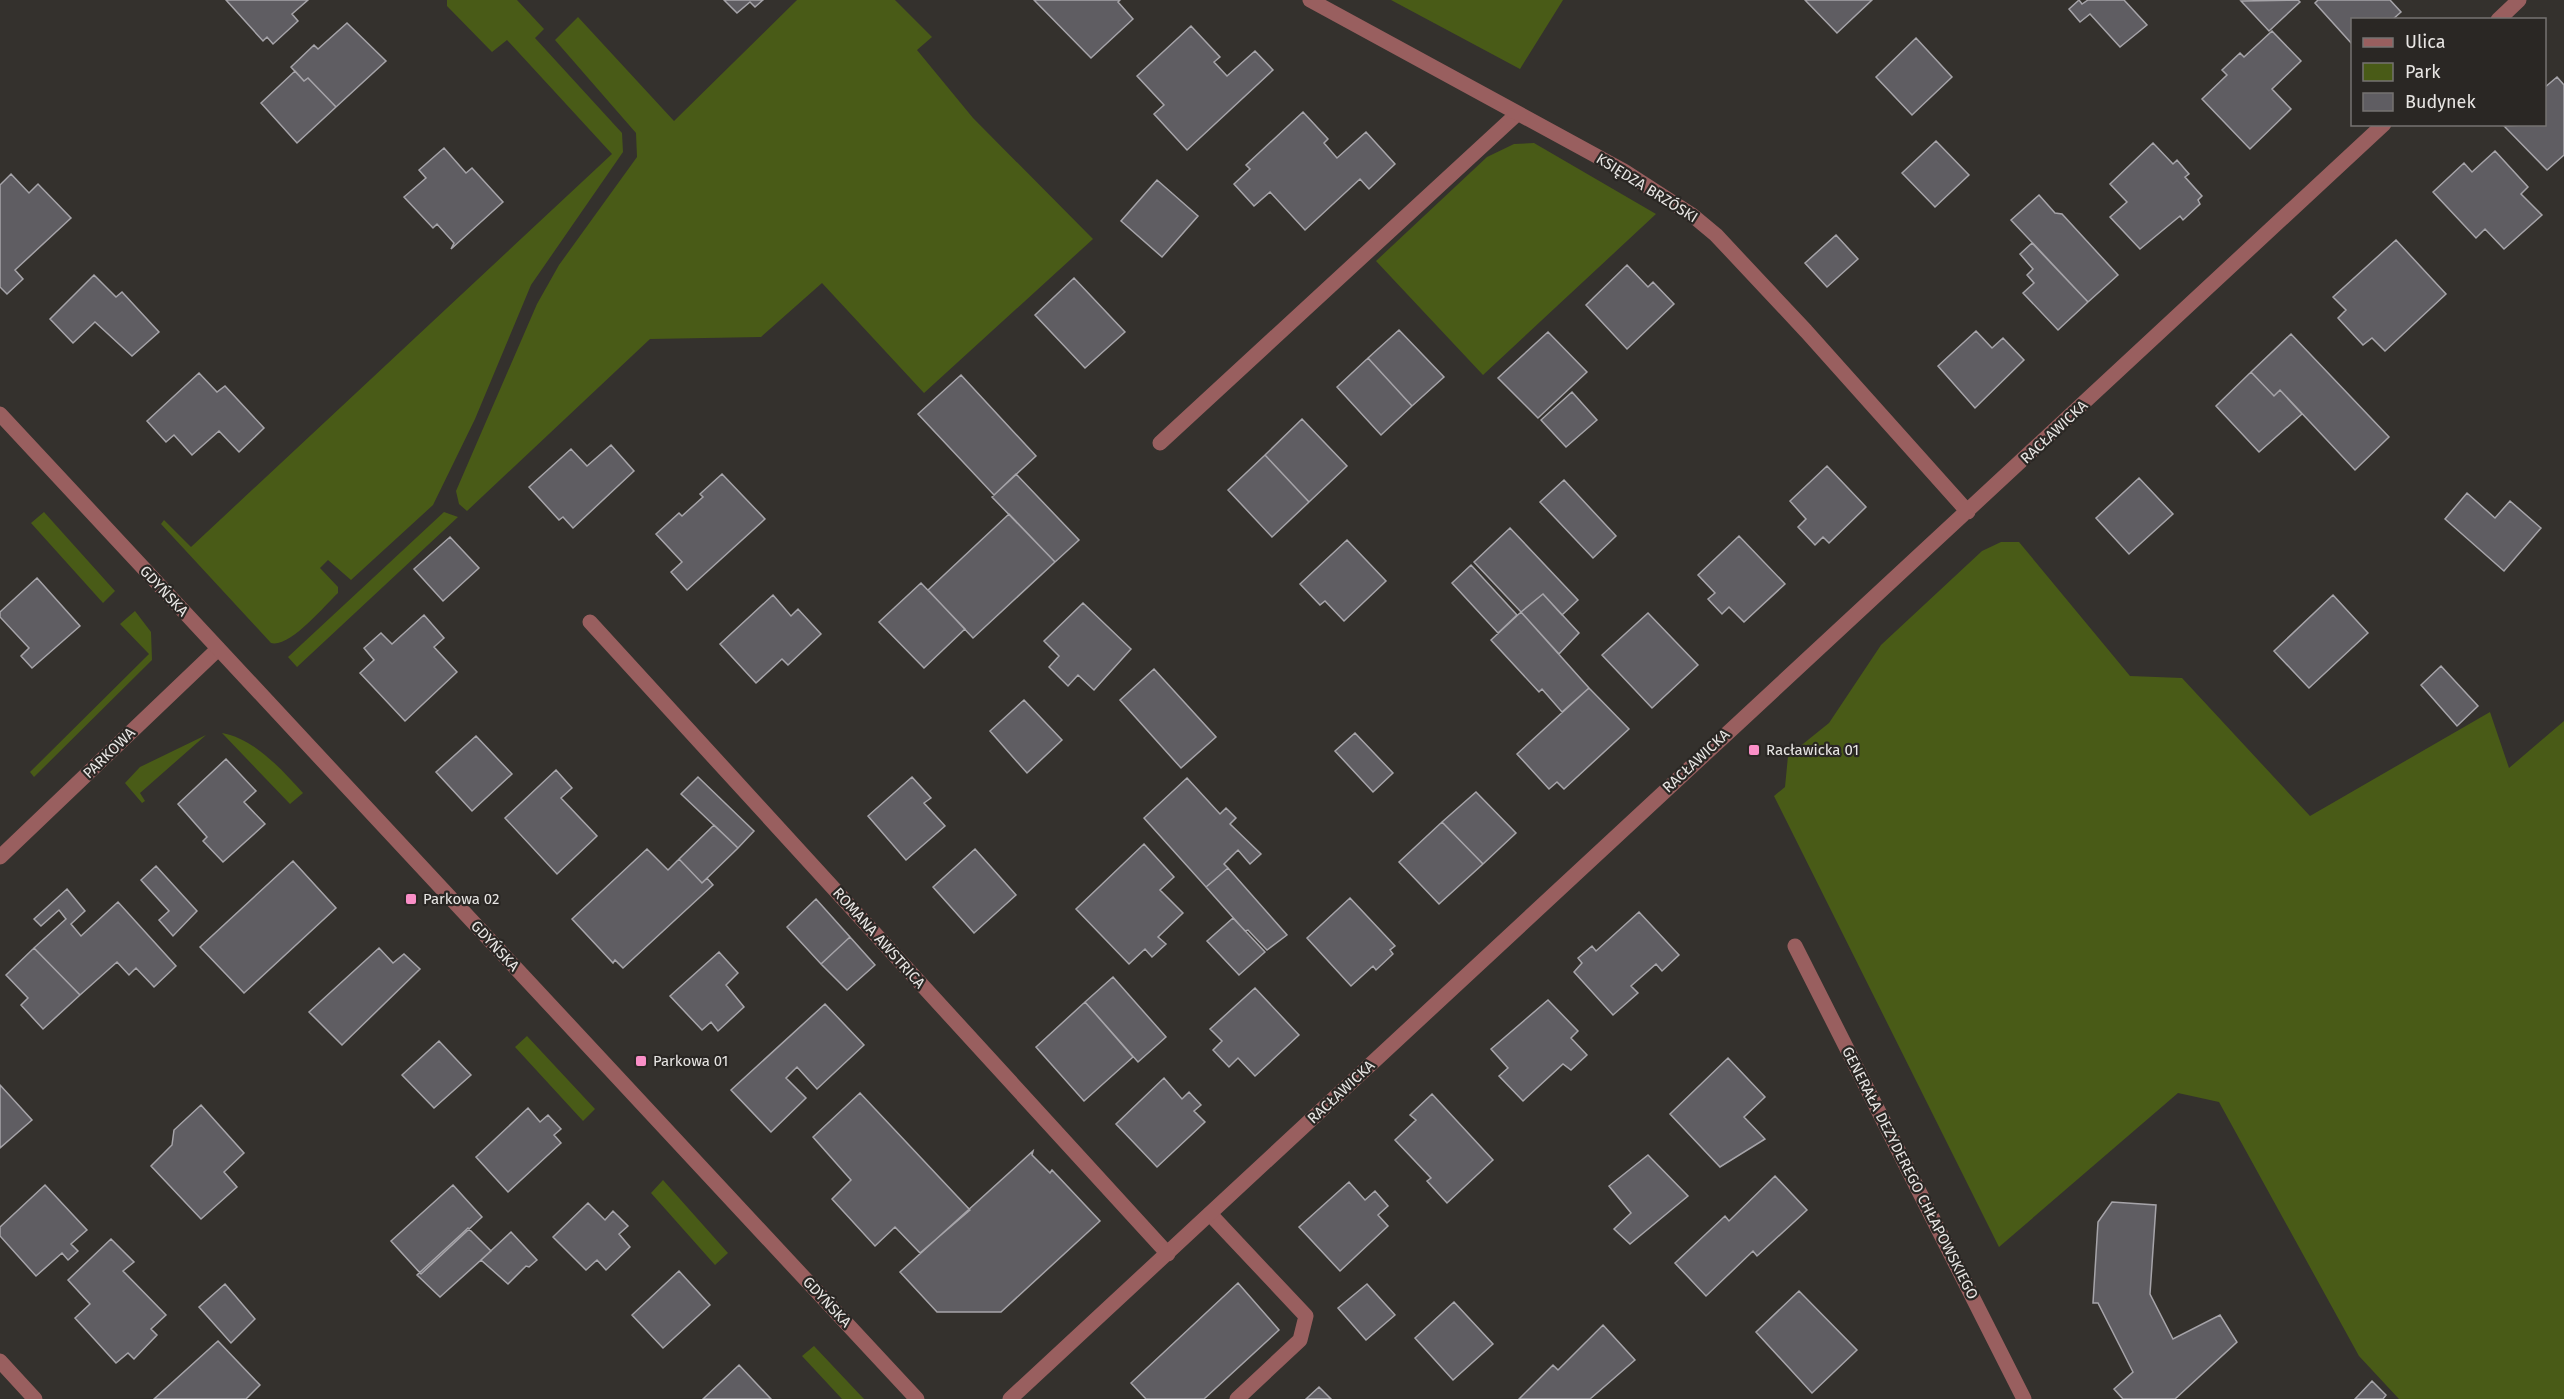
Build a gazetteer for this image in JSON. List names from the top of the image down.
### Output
{
  "streets": {
    "street": [
      "KSIĘDZA BRZÓSKI",
      "RACŁAWICKA",
      "GDYŃSKA",
      "PARKOWA",
      "ROMANA AWSTRICA",
      "GENERAŁA DEZYDEREGO CHŁAPOWSKIEGO"
    ]
  },
  "crossings": [
    ["KSIĘDZA BRZÓSKI", "RACŁAWICKA"],
    ["RACŁAWICKA", "ROMANA AWSTRICA"],
    ["GDYŃSKA", "PARKOWA"]
  ],
  "places": {
    "transit": ["Racławicka 01", "Parkowa 02", "Parkowa 01"]
  },
  "legend": ["Ulica", "Park", "Budynek"]
}
